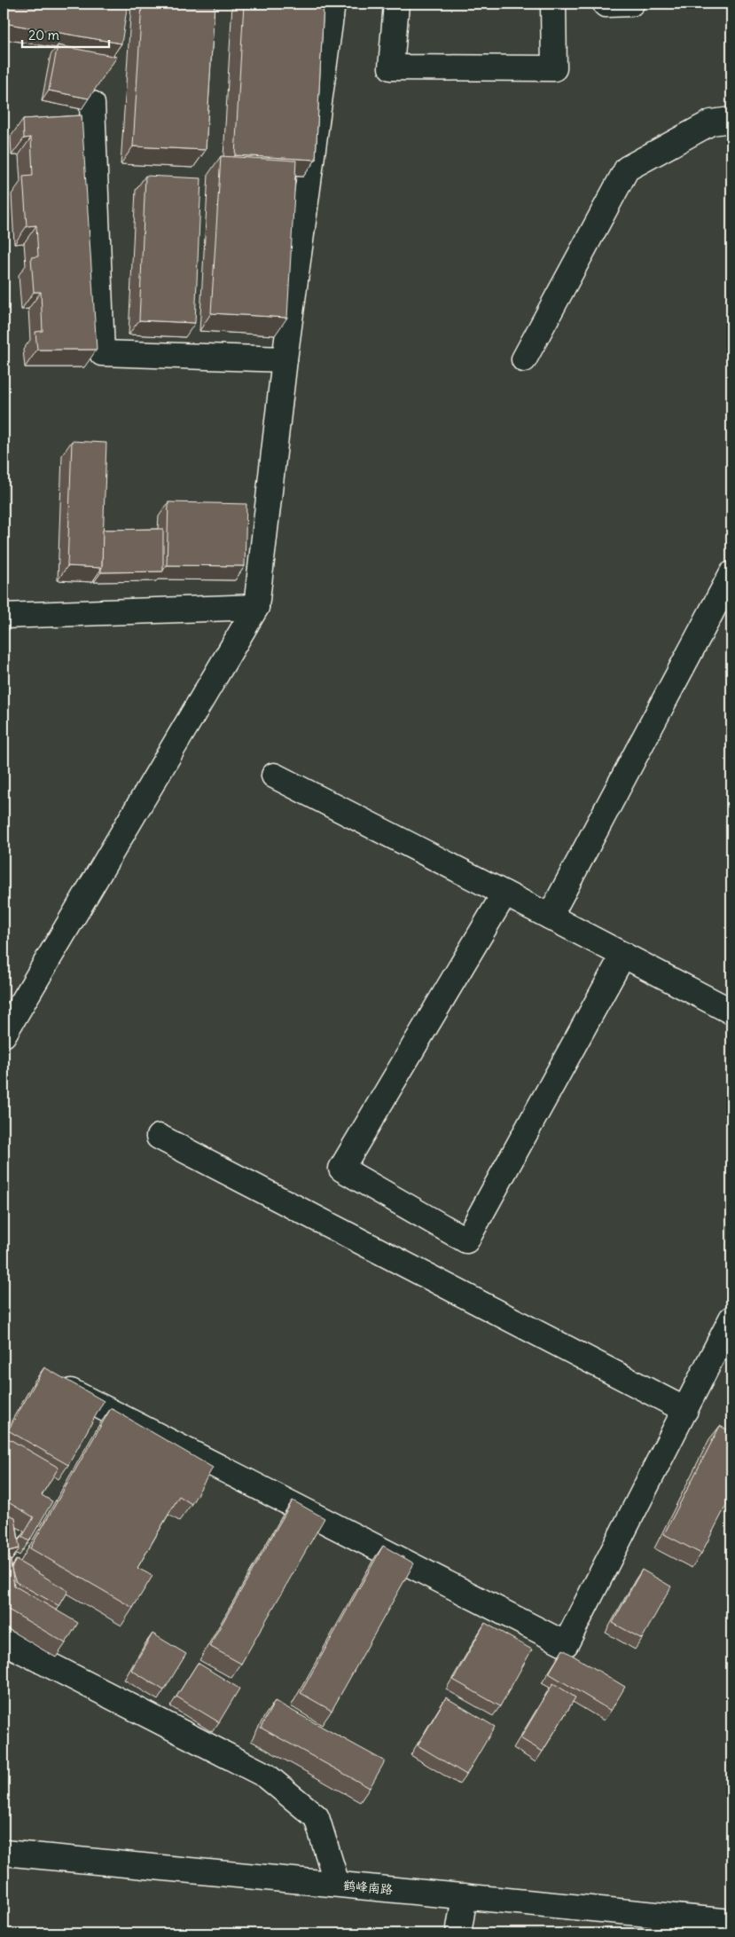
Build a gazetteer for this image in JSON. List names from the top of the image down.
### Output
{
  "streets": {
    "street": ["鹤峰南路"]
  },
  "scale_bar": "20 m"
}
